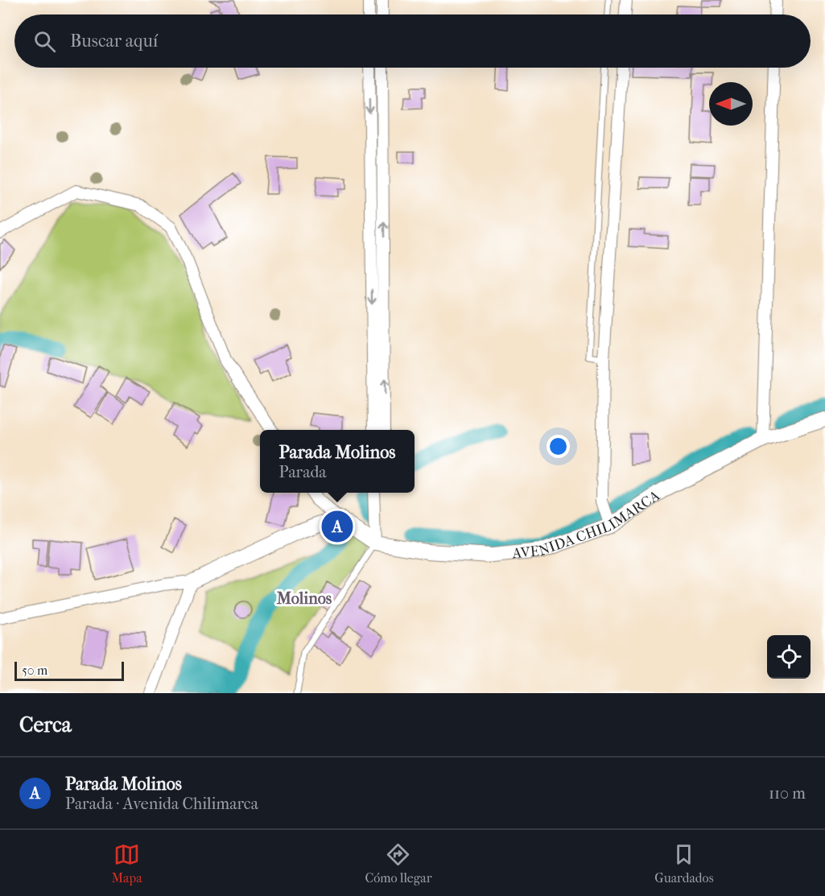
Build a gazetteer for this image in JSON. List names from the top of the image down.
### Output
{
  "streets": {
    "street": ["AVENIDA CHILIMARCA"]
  },
  "districts": ["Molinos"],
  "scale_bar": "50 m",
  "north": "left",
  "page": {
    "search": "Buscar aquí",
    "popup": ["Parada Molinos", "Parada"],
    "pins": "A",
    "scale": "50 m",
    "heading": "Cerca",
    "list": [
      {
        "mark": "A",
        "name": "Parada Molinos",
        "note": "Parada · Avenida Chilimarca",
        "value": "110 m"
      }
    ],
    "nav": ["Mapa", "Cómo llegar", "Guardados"]
  }
}
